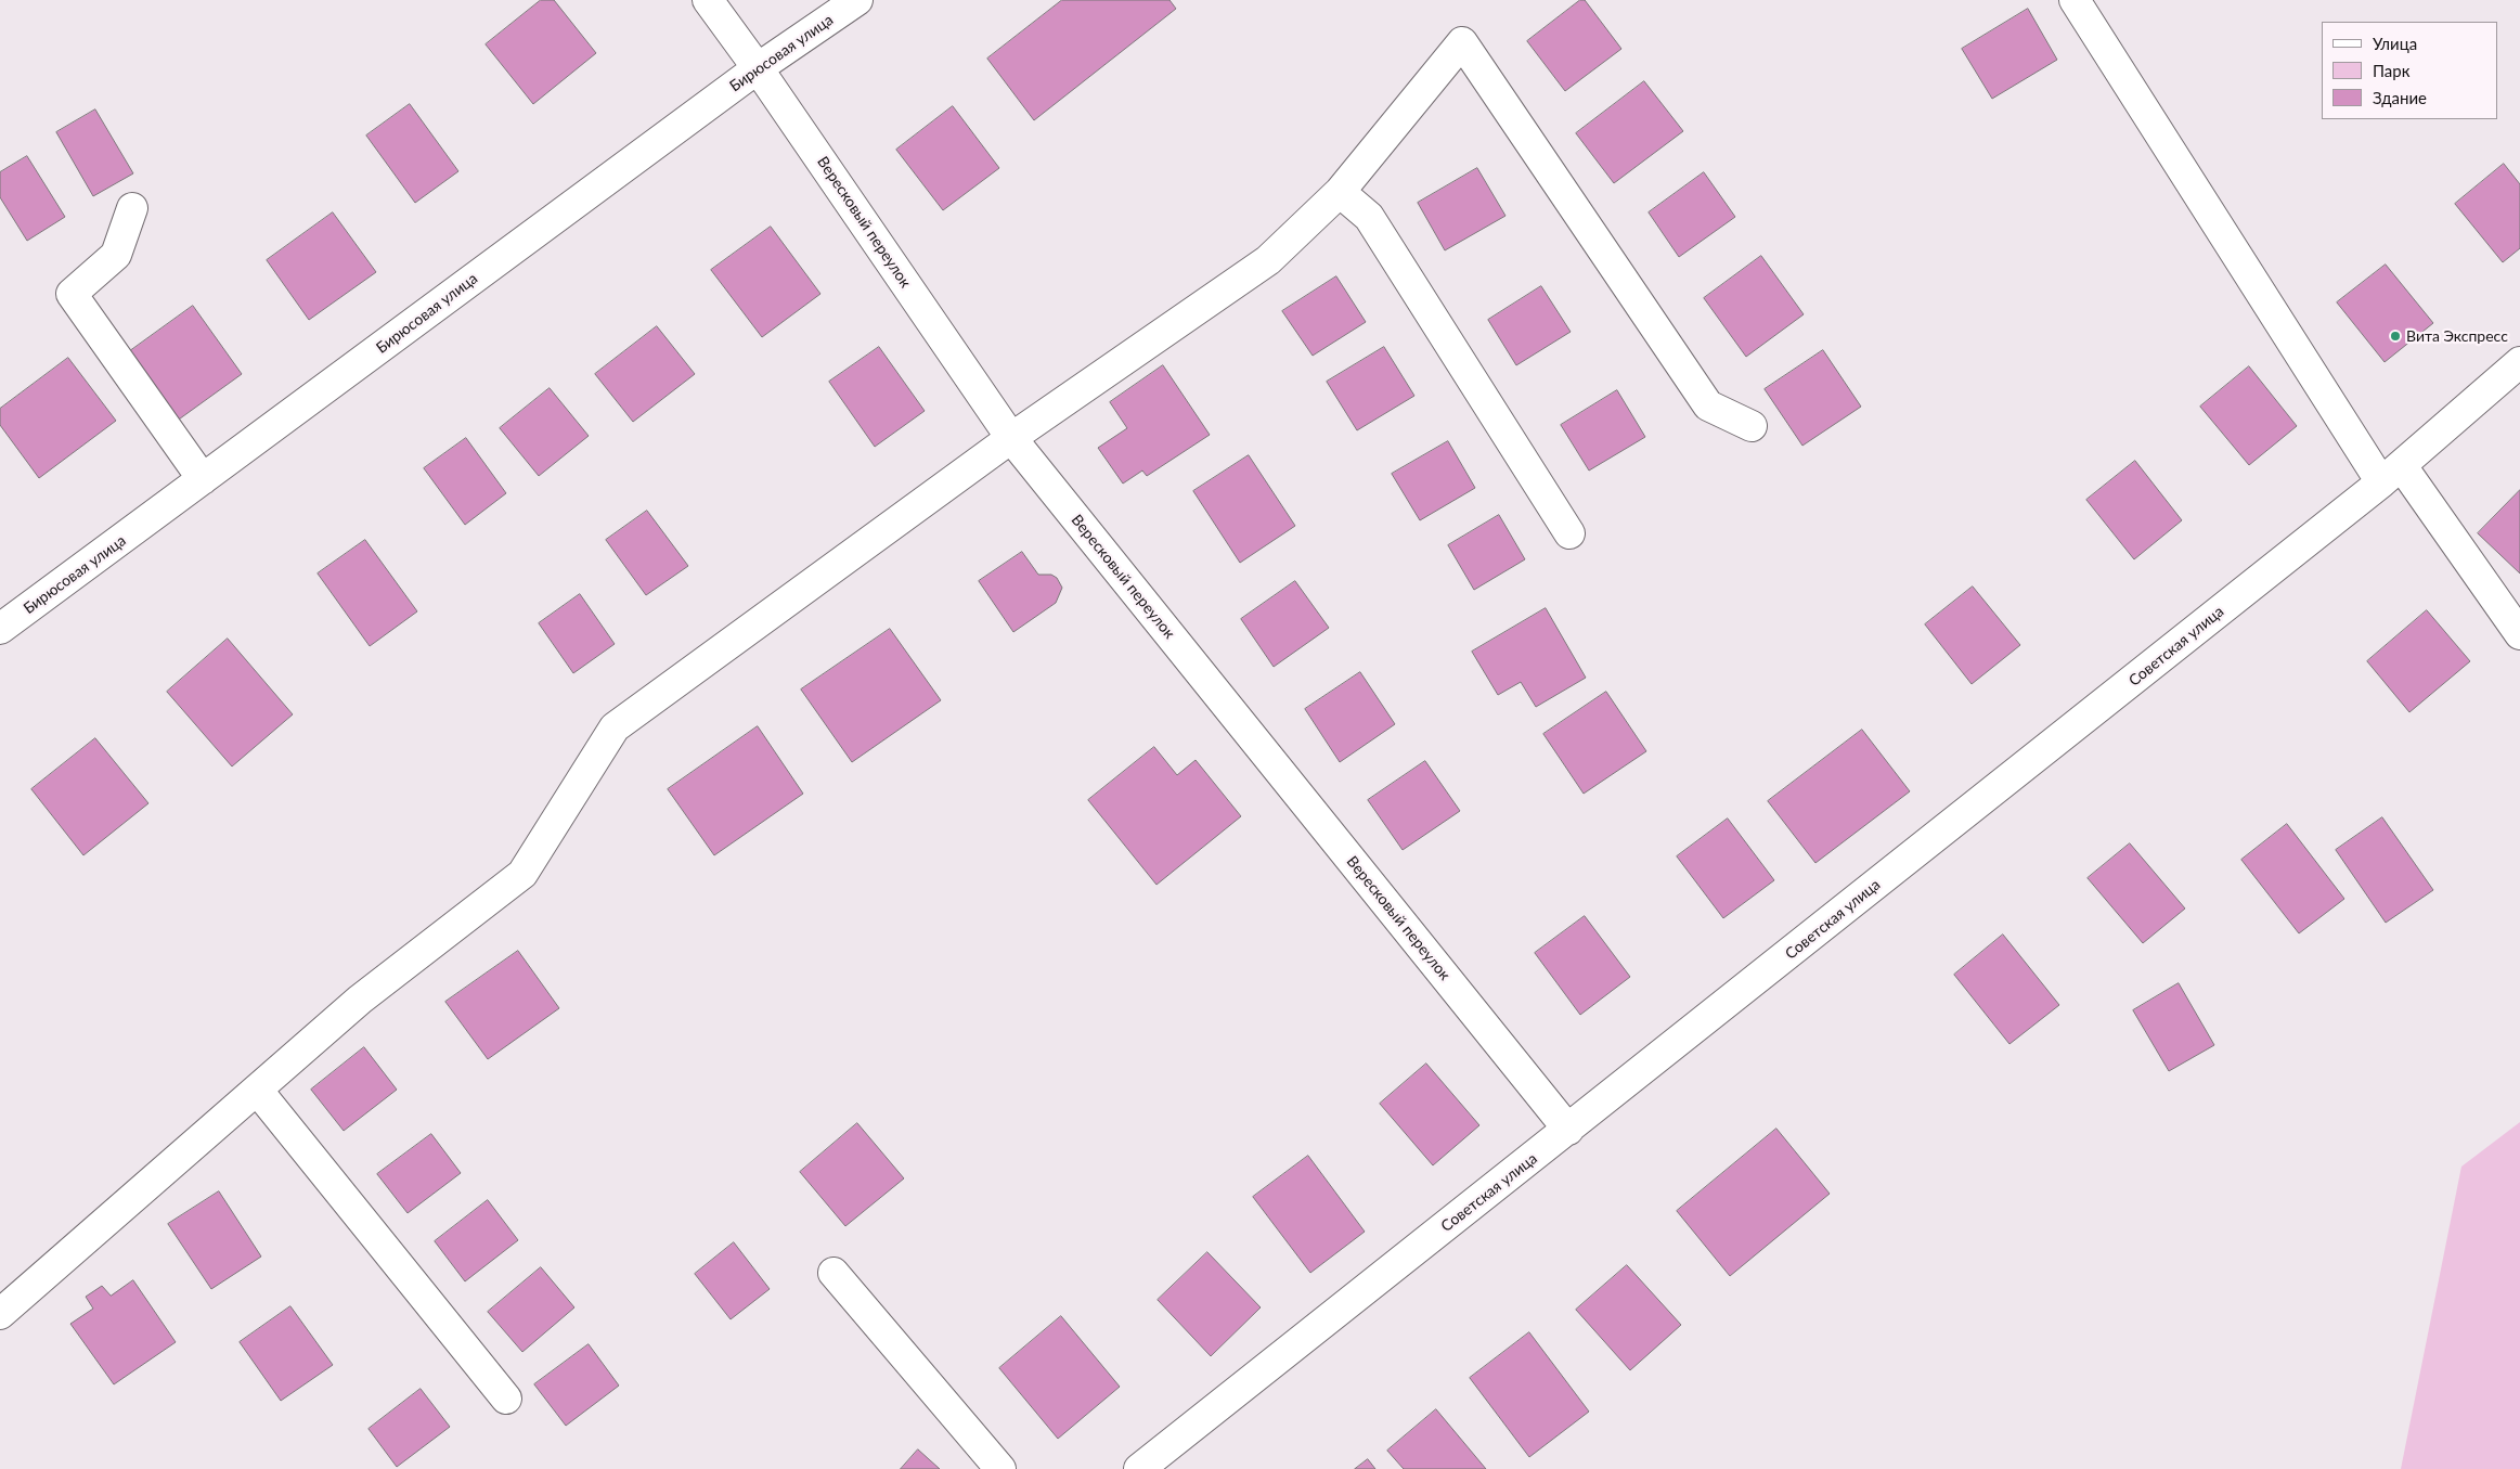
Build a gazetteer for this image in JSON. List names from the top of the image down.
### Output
{
  "streets": {
    "street": ["Бирюсовая улица", "Вересковый переулок", "Советская улица"]
  },
  "crossings": [
    ["Бирюсовая улица", "Вересковый переулок"],
    ["Вересковый переулок", "Советская улица"]
  ],
  "places": ["Вита Экспресс"],
  "legend": ["Улица", "Парк", "Здание"]
}
